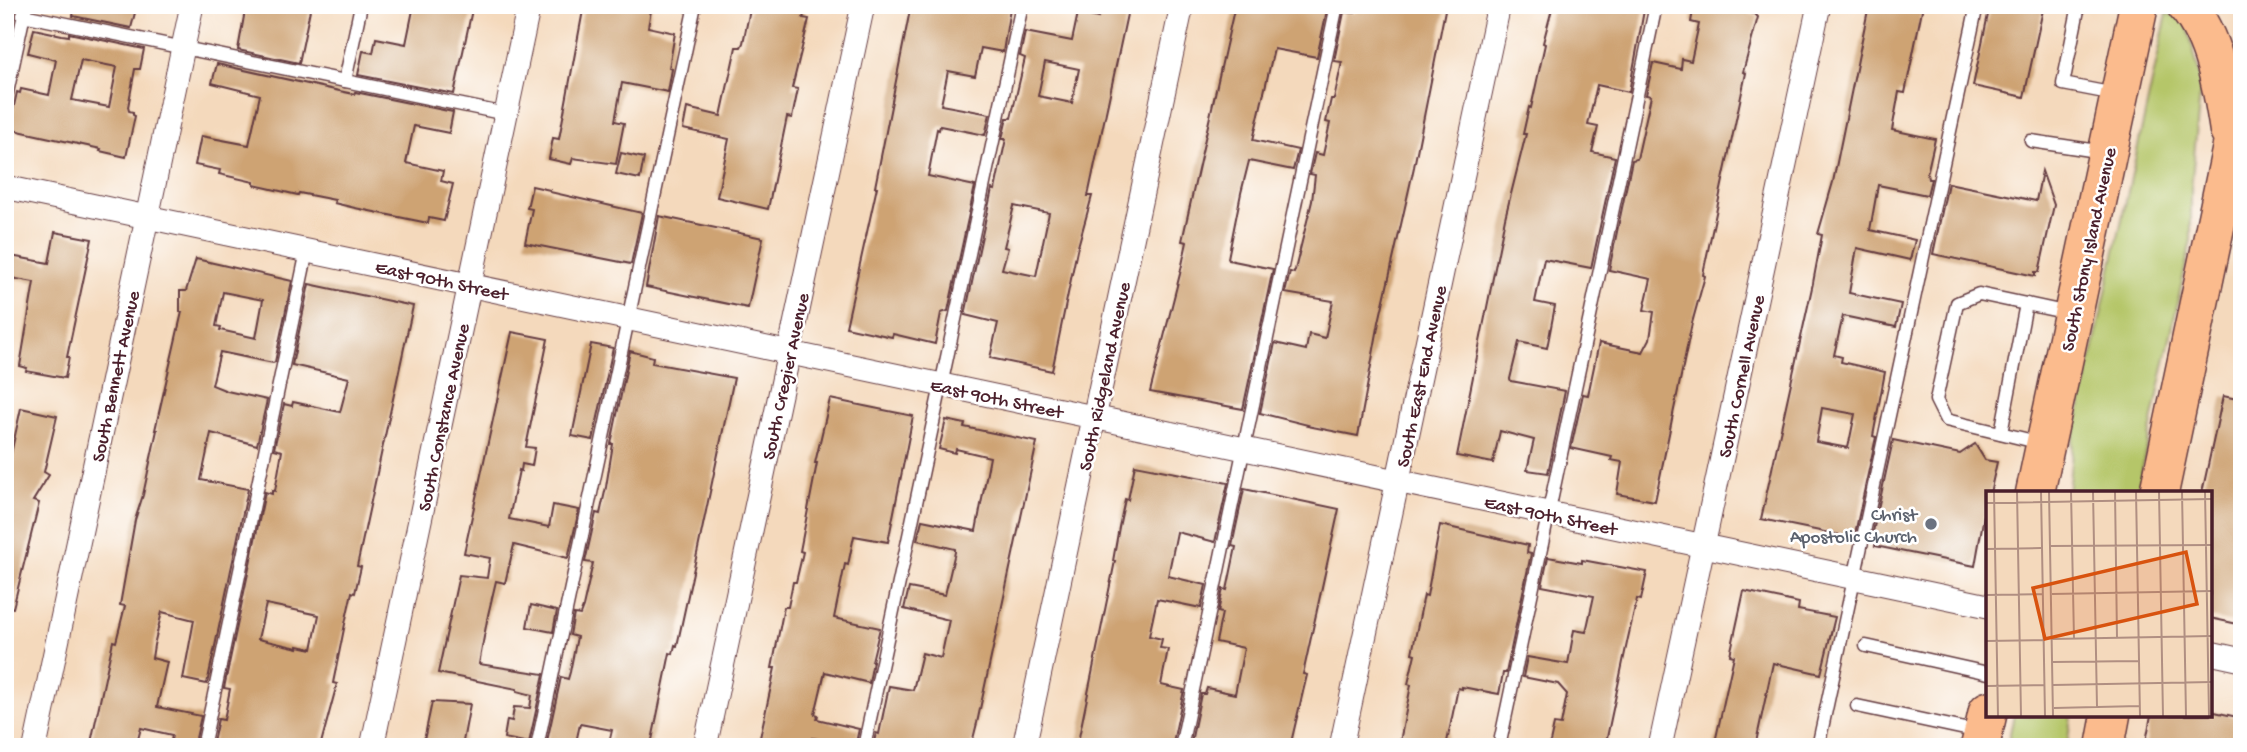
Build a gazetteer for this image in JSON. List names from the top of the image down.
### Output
{
  "streets": {
    "highway": ["South Stony Island Avenue"],
    "street": [
      "East 90th Street",
      "South Bennett Avenue",
      "South Cregier Avenue",
      "South Ridgeland Avenue",
      "South East End Avenue",
      "South Cornell Avenue",
      "South Constance Avenue"
    ]
  },
  "crossings": [
    ["East 90th Street", "South Bennett Avenue"],
    ["East 90th Street", "South Cregier Avenue"],
    ["East 90th Street", "South Ridgeland Avenue"],
    ["East 90th Street", "South East End Avenue"],
    ["East 90th Street", "South Cornell Avenue"],
    ["East 90th Street", "South Constance Avenue"]
  ],
  "places": ["Christ Apostolic Church"]
}
